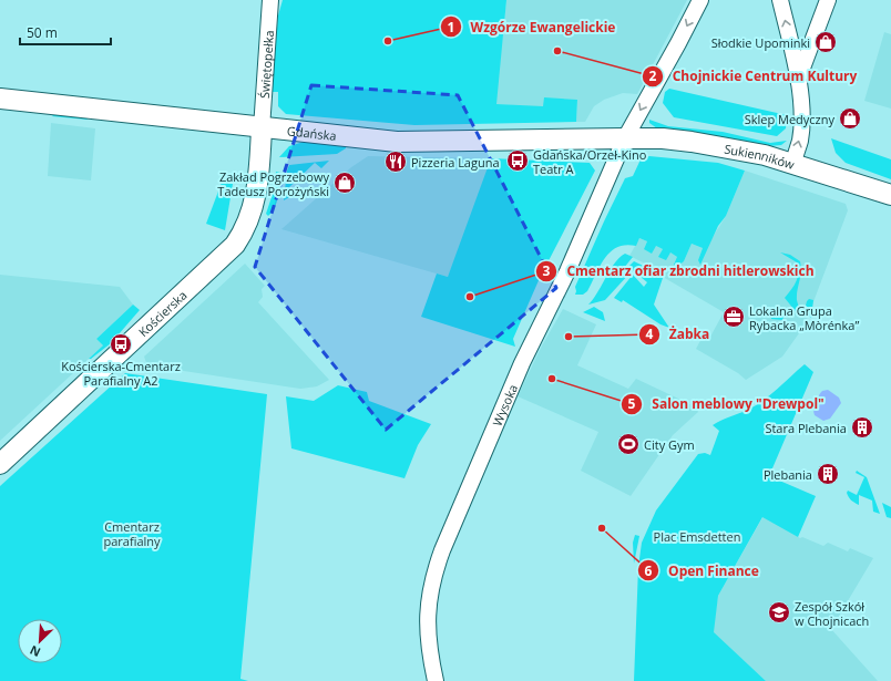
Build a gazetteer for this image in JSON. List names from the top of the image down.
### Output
{
  "streets": {
    "main road": ["Gdańska", "Sukienników", "Kościerska"],
    "street": ["Świętopełka", "Wysoka"]
  },
  "crossings": [
    ["Świętopełka", "Gdańska"],
    ["Świętopełka", "Kościerska"],
    ["Gdańska", "Sukienników"],
    ["Gdańska", "Kościerska"],
    ["Gdańska", "Wysoka"],
    ["Sukienników", "Wysoka"]
  ],
  "parks": ["Cmentarz parafialny", "Plac Emsdetten"],
  "places": {
    "other": [
      "Wzgórze Ewangelickie",
      "Chojnickie Centrum Kultury",
      "Cmentarz ofiar zbrodni hitlerowskich",
      "Żabka",
      "Salon meblowy \"Drewpol\"",
      "Open Finance"
    ],
    "shop": ["Słodkie Upominki", "Sklep Medyczny", "Zakład Pogrzebowy Tadeusz Porożyński"],
    "bus stop": ["Gdańska/Orzeł-Kino Teatr A", "Kościerska-Cmentarz Parafialny A2"],
    "restaurant": ["Pizzeria Laguna"],
    "office": ["Lokalna Grupa Rybacka „Mòrénka”"],
    "building": ["Stara Plebania", "Plebania"],
    "sports": ["City Gym"],
    "school or university": ["Zespół Szkół w Chojnicach"]
  },
  "scale_bar": "50 m",
  "north": "bottom left"
}
